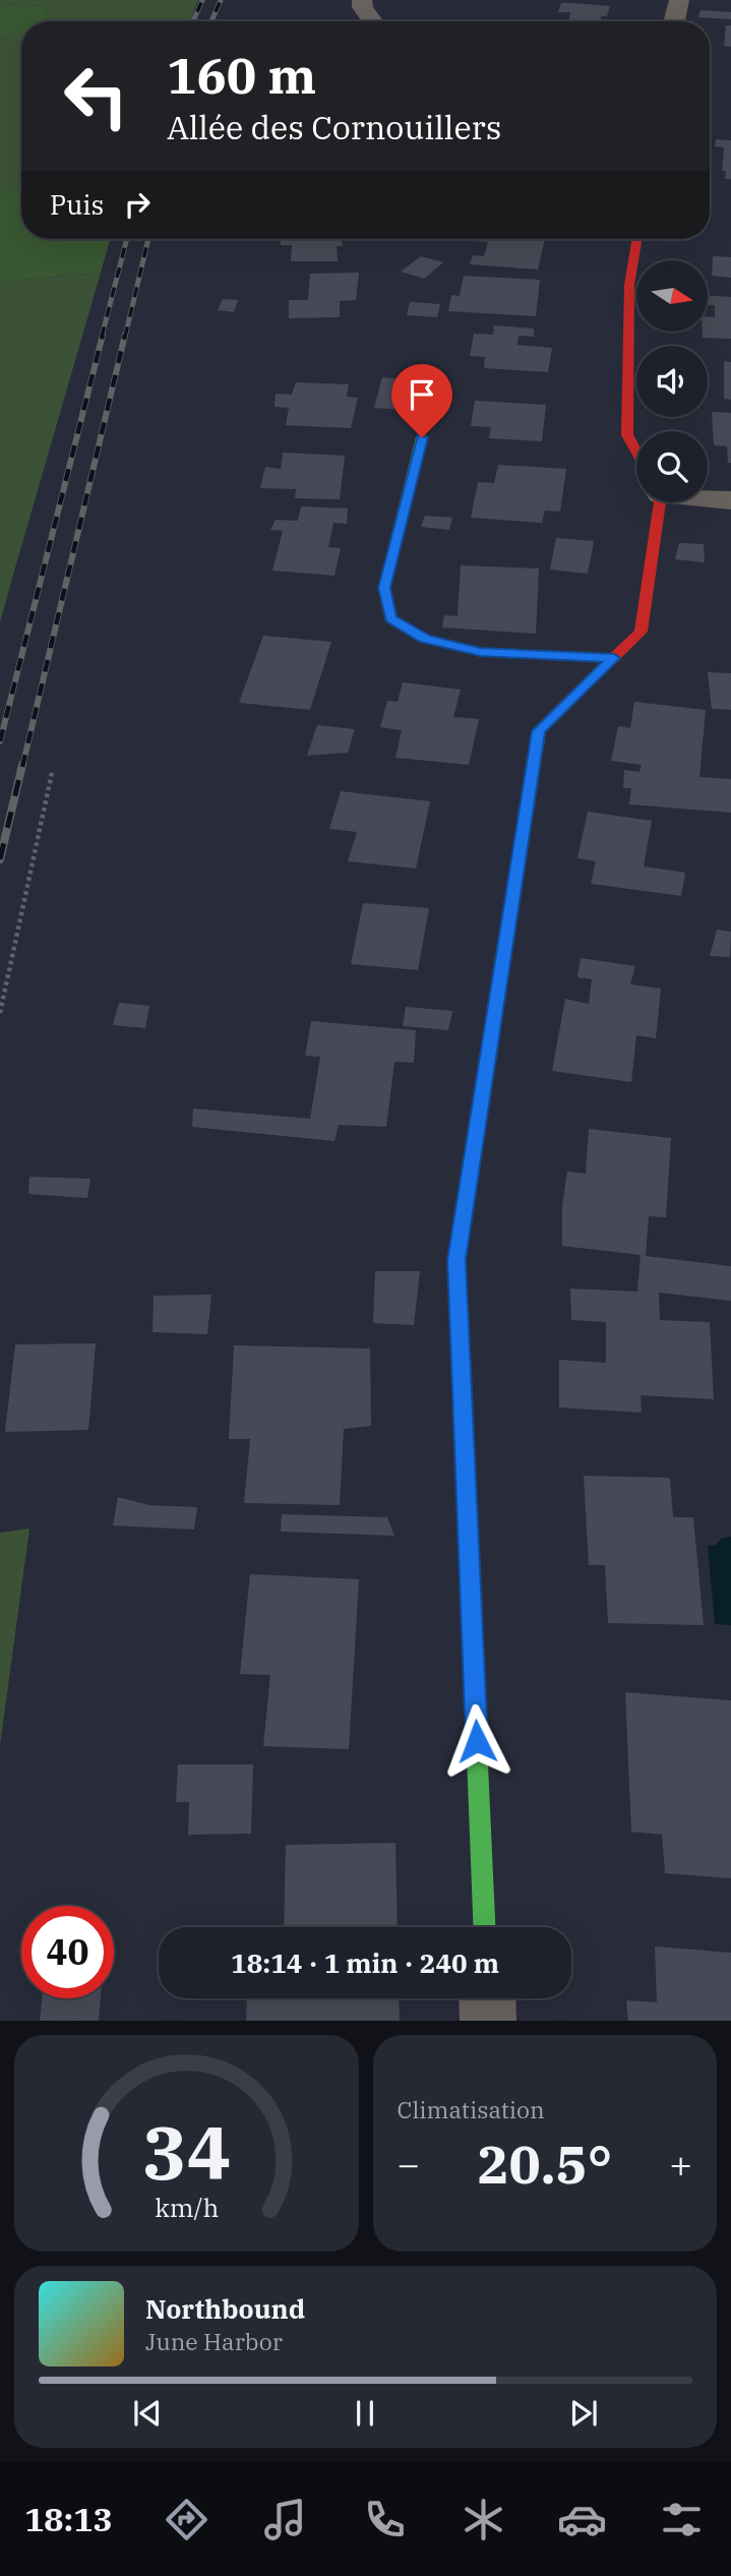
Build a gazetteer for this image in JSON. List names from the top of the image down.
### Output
{
  "north": "right",
  "page": {
    "turn": ["160 m", "Allée des Cornouillers"],
    "then": "Puis",
    "limit": "40",
    "trip": "18:14 · 1 min · 240 m",
    "tile": "Climatisation",
    "heat": ["−", "20.5°", "+"],
    "song": ["Northbound", "June Harbor"],
    "tabs": "18:13",
    "gauge": ["34", "km/h"]
  }
}
